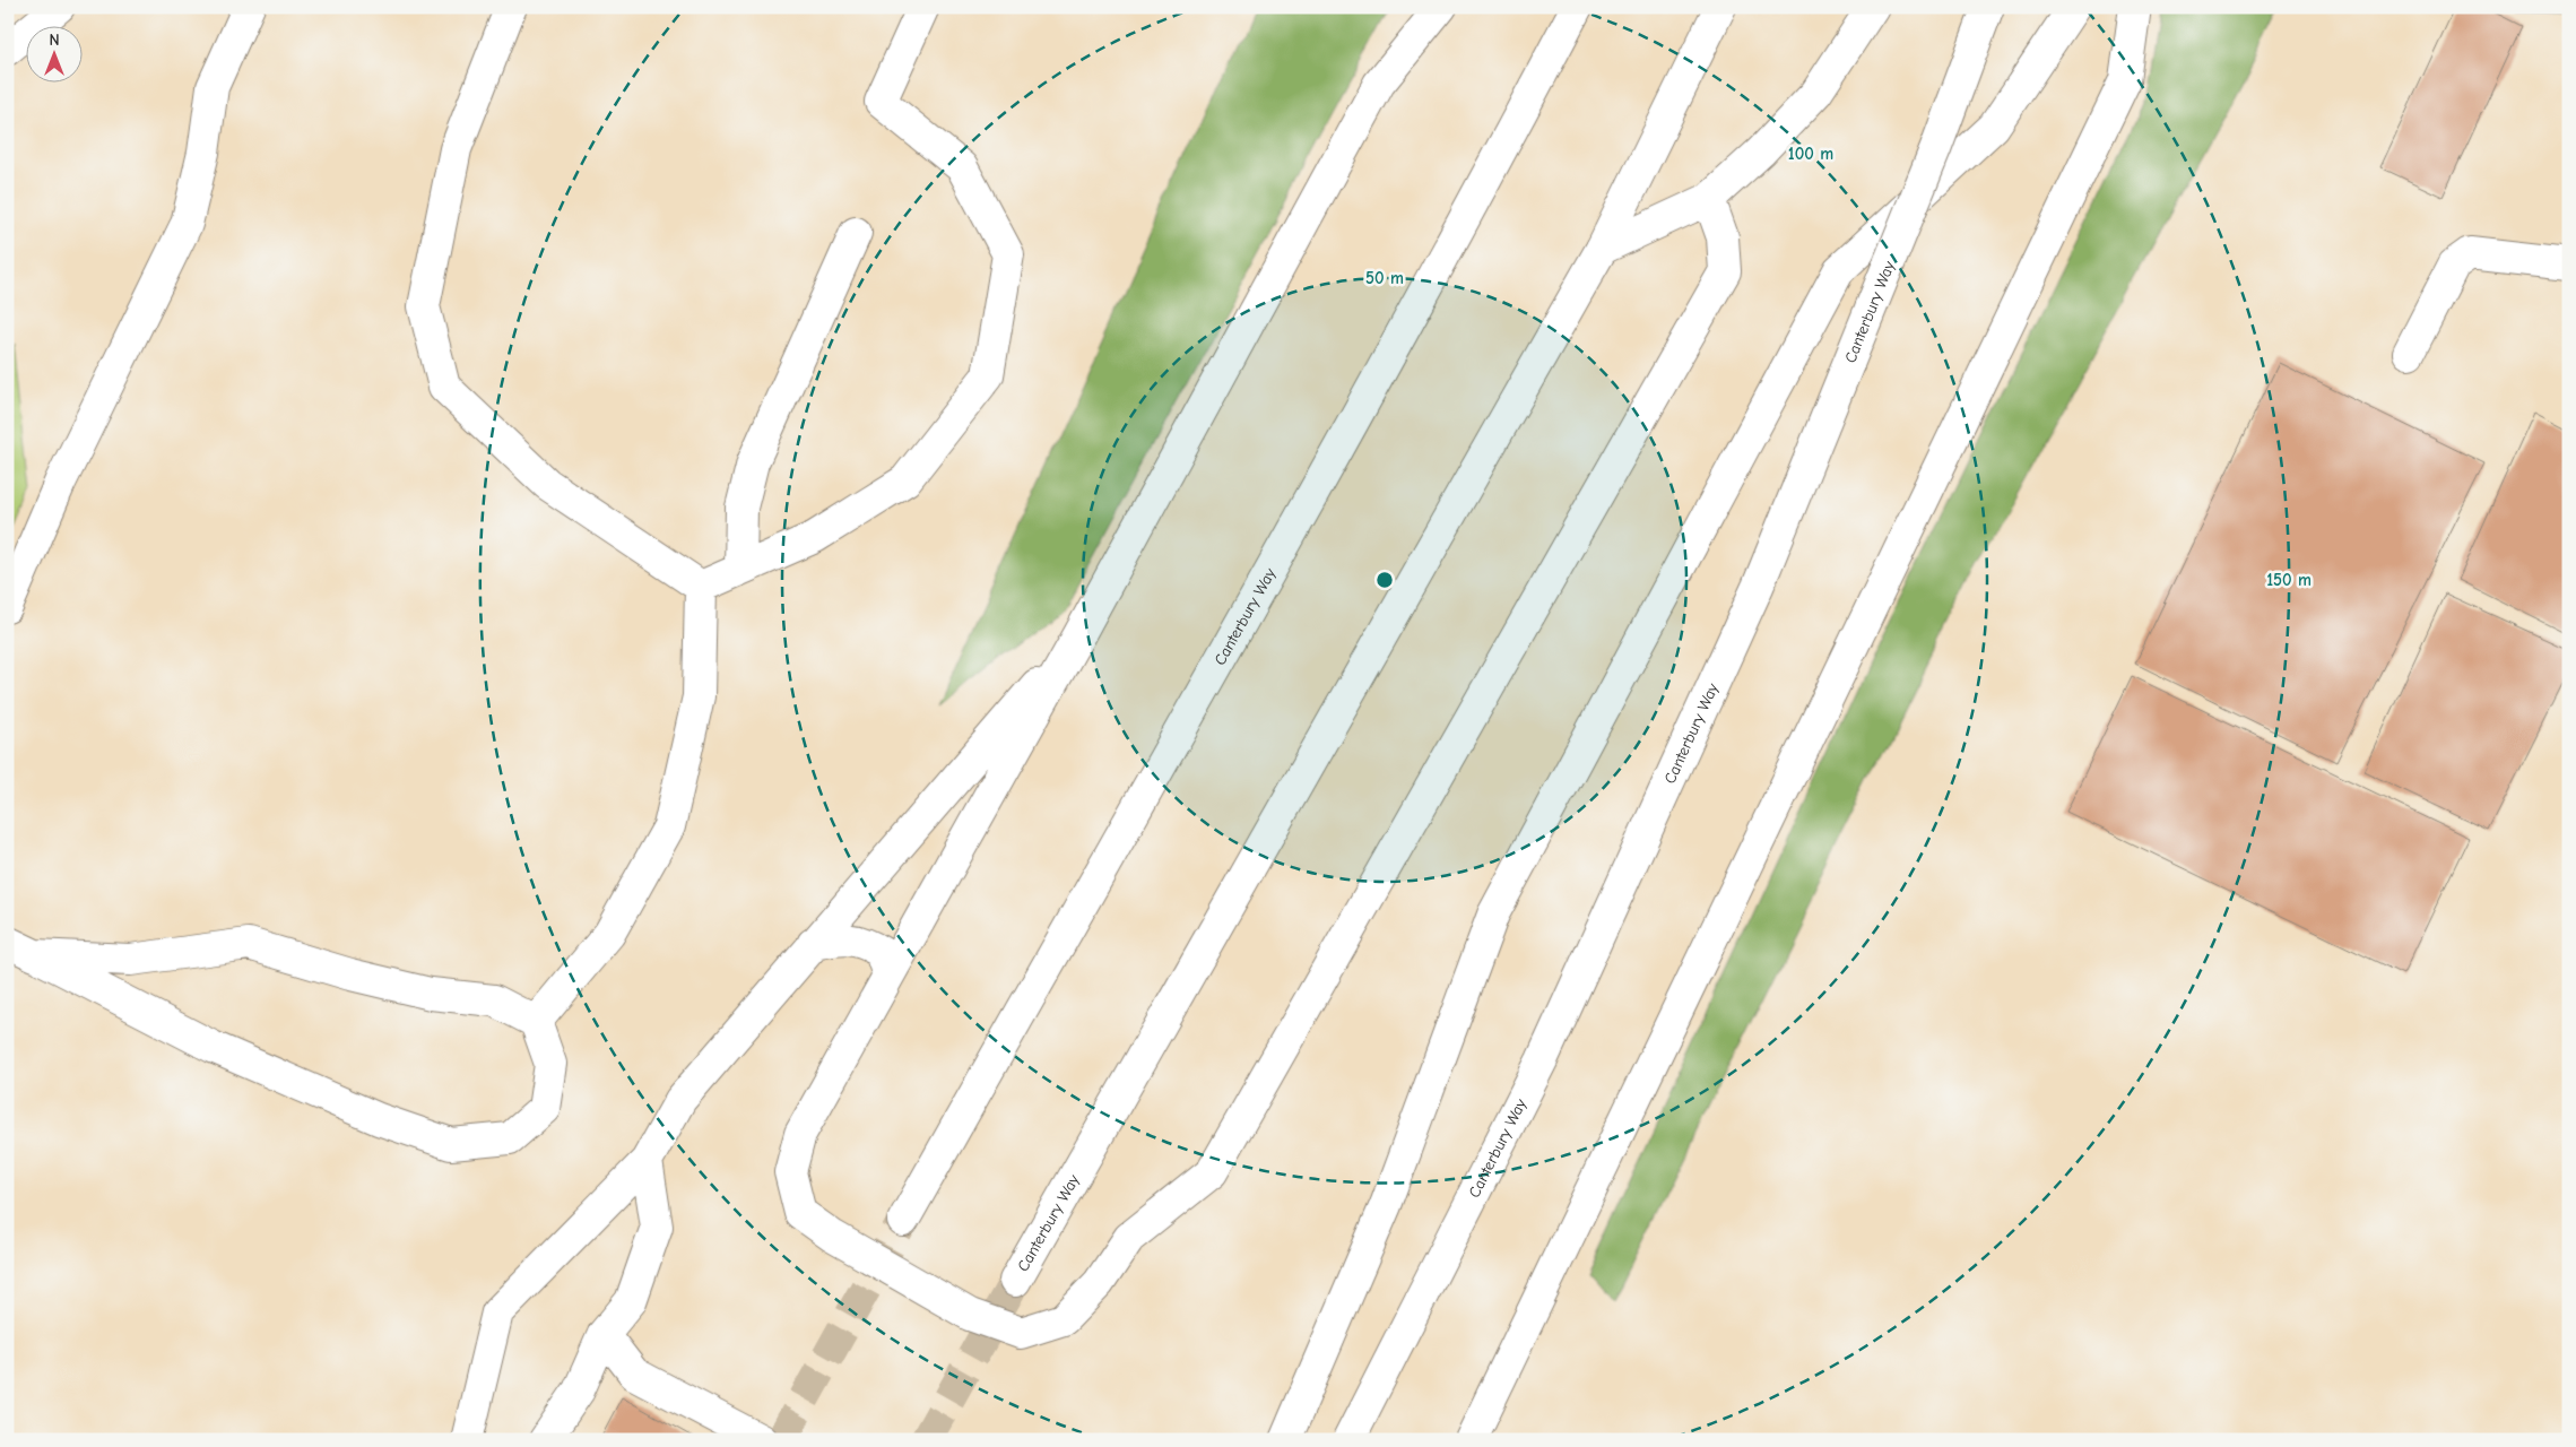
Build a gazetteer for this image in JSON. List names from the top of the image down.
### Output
{
  "streets": {
    "main road": ["Canterbury Way"]
  },
  "north": "top",
  "rings": ["100 m", "50 m", "150 m"]
}
